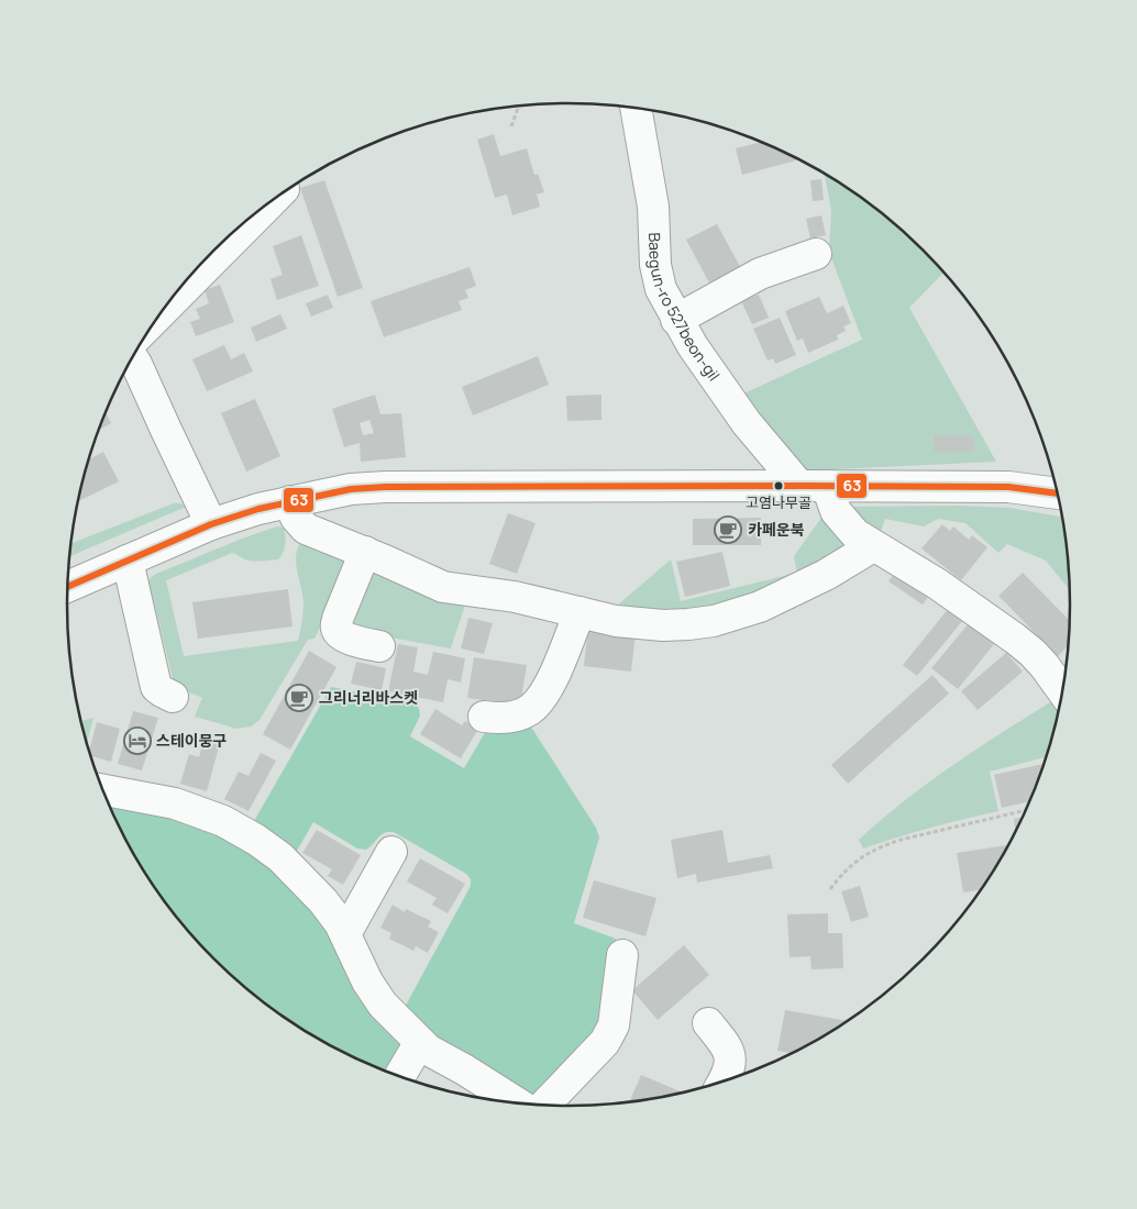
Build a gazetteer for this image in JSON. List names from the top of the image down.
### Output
{
  "streets": {
    "street": ["Baegun-ro 527beon-gil"]
  },
  "places": {
    "other": ["고염나무골"],
    "cafe": ["카페운북", "그리너리바스켓"],
    "hotel": ["스테이뭉구"]
  },
  "lines": ["transit line 63"]
}
